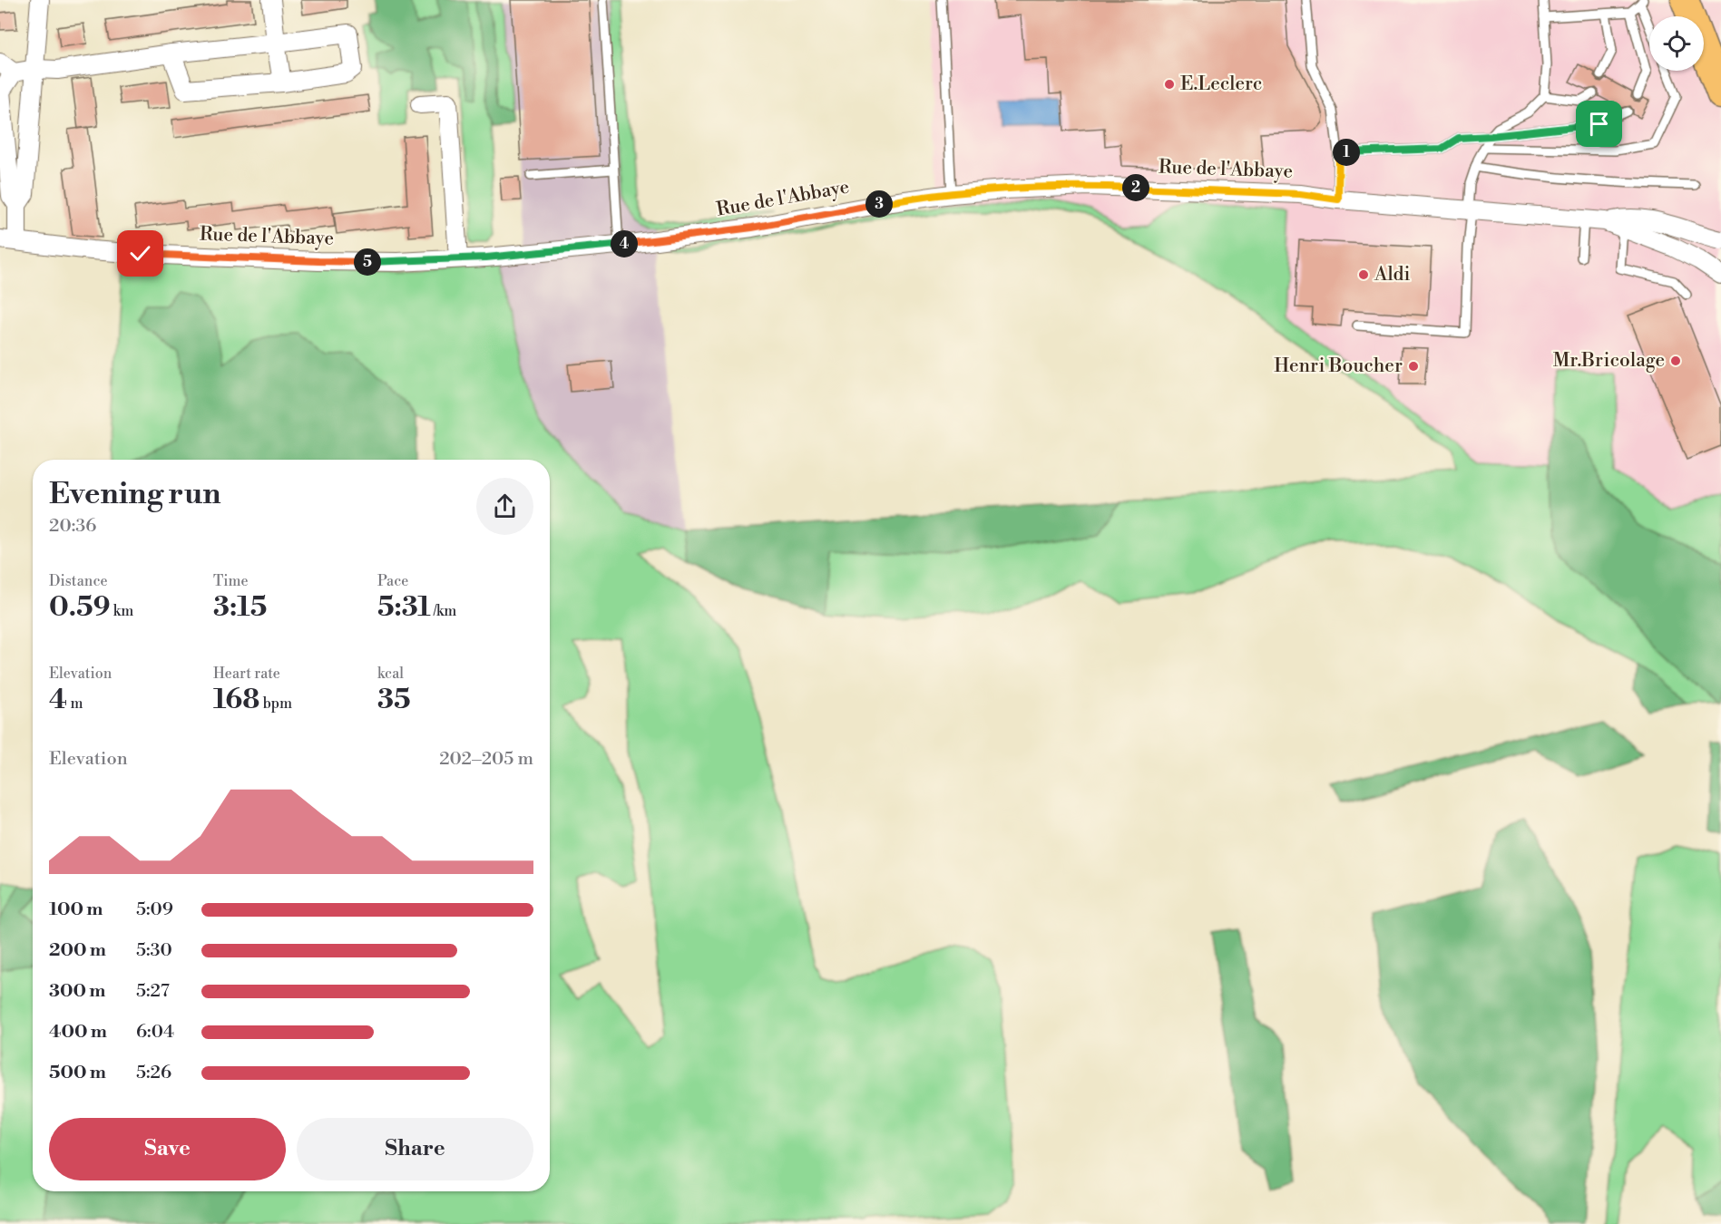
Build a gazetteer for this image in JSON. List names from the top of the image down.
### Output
{
  "streets": {
    "street": ["Rue de l'Abbaye"]
  },
  "places": [
    "E.Leclerc",
    "Aldi",
    "Mr.Bricolage",
    "Henri Boucher"
  ],
  "page": {
    "pins": [
      "1",
      "2",
      "3",
      "4",
      "5"
    ],
    "heading": ["Evening run", "20:36"],
    "stats": [
      ["Distance", "0.59 km"],
      ["Time", "3:15"],
      ["Pace", "5:31 /km"],
      ["Elevation", "4 m"],
      ["Heart rate", "168 bpm"],
      ["kcal", "35"]
    ],
    "chart": ["Elevation", "202–205 m"],
    "list": [
      {
        "name": "100 m",
        "note": "5:09"
      },
      {
        "name": "200 m",
        "note": "5:30"
      },
      {
        "name": "300 m",
        "note": "5:27"
      },
      {
        "name": "400 m",
        "note": "6:04"
      },
      {
        "name": "500 m",
        "note": "5:26"
      }
    ],
    "buttons": ["Save", "Share"]
  }
}
